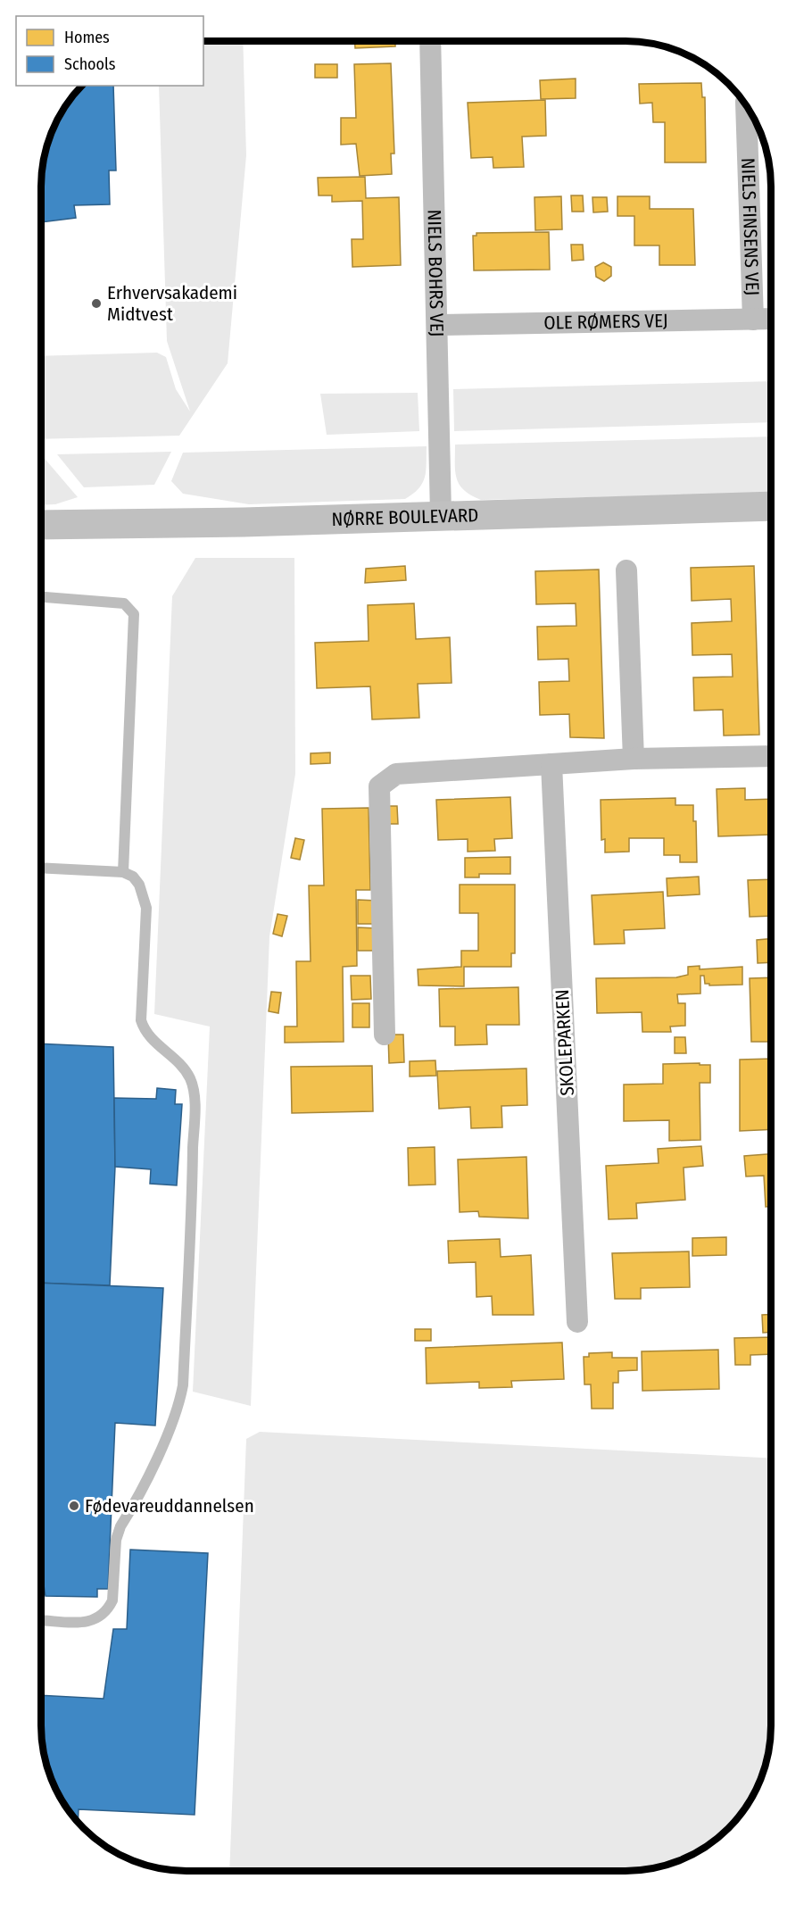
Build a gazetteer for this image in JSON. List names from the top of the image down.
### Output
{
  "streets": {
    "street": [
      "NIELS FINSENS VEJ",
      "NIELS BOHRS VEJ",
      "OLE RØMERS VEJ",
      "NØRRE BOULEVARD",
      "SKOLEPARKEN"
    ]
  },
  "crossings": [
    ["NIELS FINSENS VEJ", "OLE RØMERS VEJ"],
    ["NIELS BOHRS VEJ", "OLE RØMERS VEJ"],
    ["NIELS BOHRS VEJ", "NØRRE BOULEVARD"]
  ],
  "places": ["Erhvervsakademi Midtvest", "Fødevareuddannelsen"],
  "legend": ["Homes", "Schools"]
}
